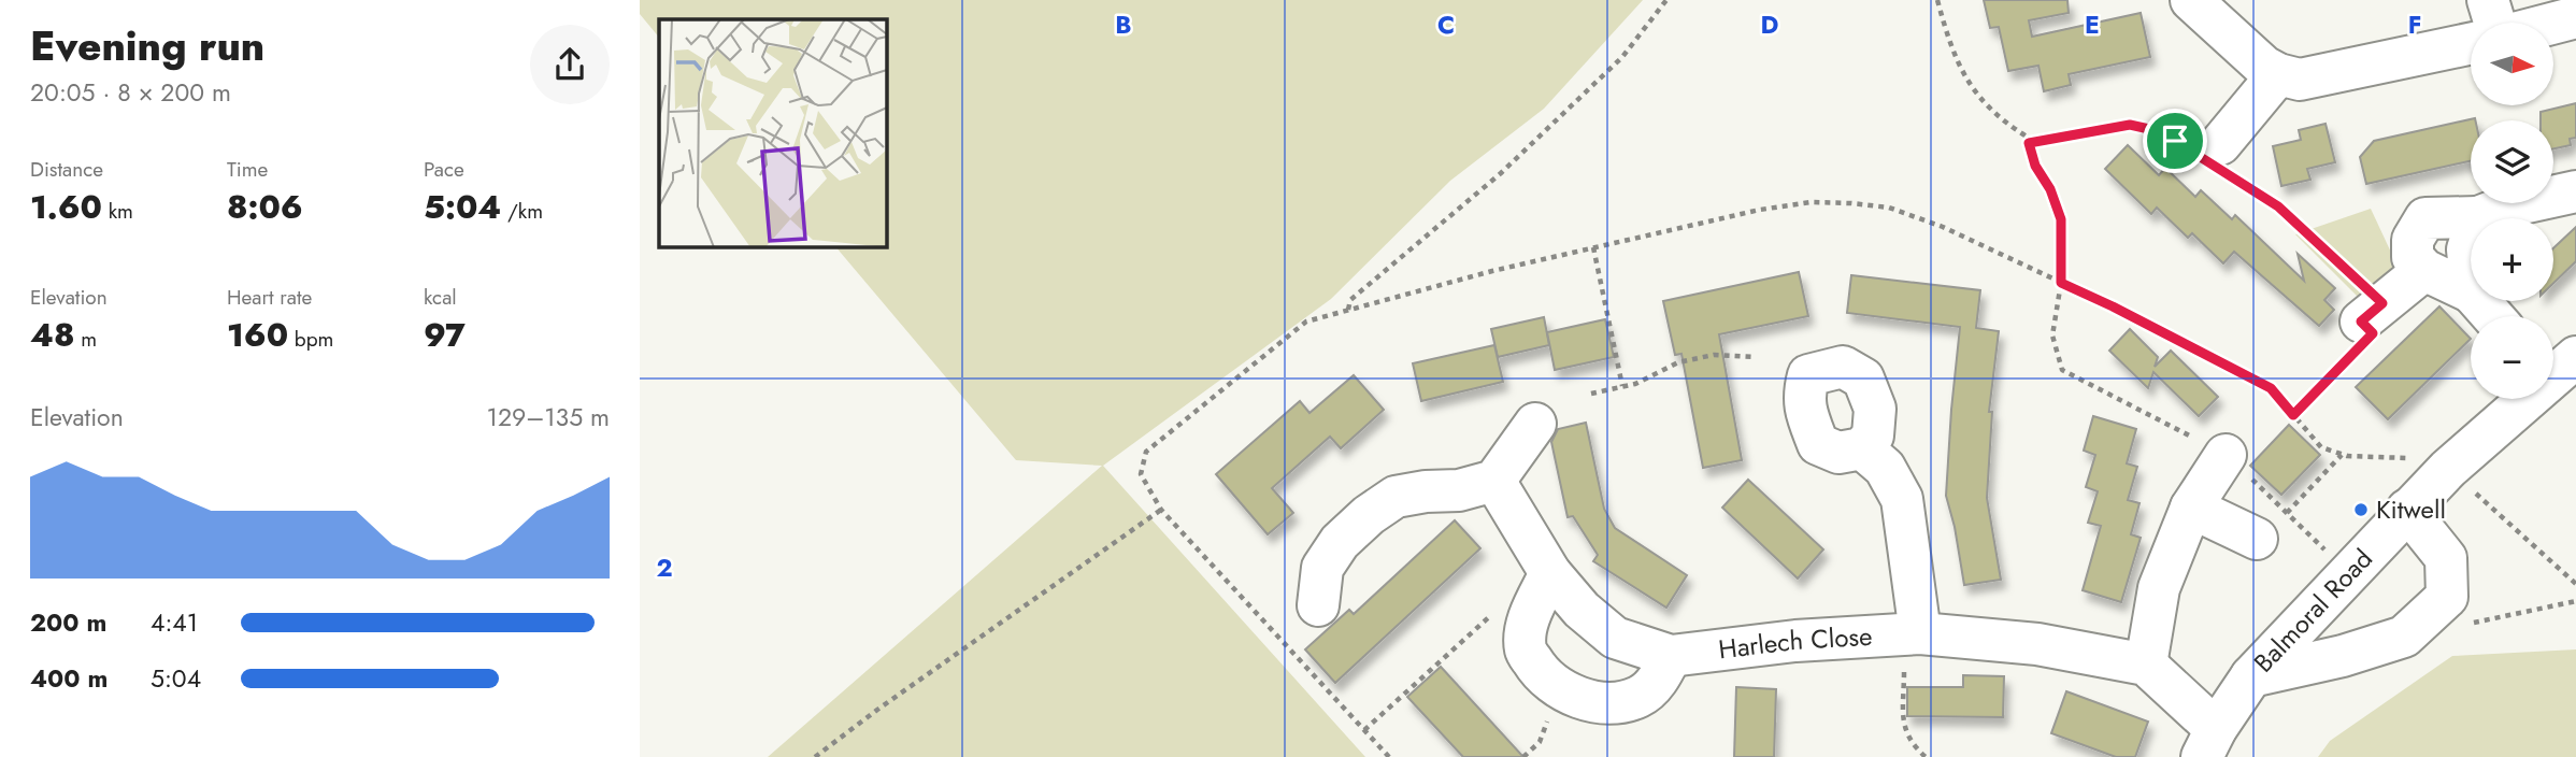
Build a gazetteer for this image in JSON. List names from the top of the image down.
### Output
{
  "streets": {
    "street": ["Balmoral Road", "Harlech Close"]
  },
  "places": ["Kitwell"],
  "north": "right",
  "page": {
    "heading": ["Evening run", "20:05 · 8 × 200 m"],
    "map_buttons": ["+", "−"],
    "stats": [
      ["Distance", "1.60 km"],
      ["Time", "8:06"],
      ["Pace", "5:04 /km"],
      ["Elevation", "48 m"],
      ["Heart rate", "160 bpm"],
      ["kcal", "97"]
    ],
    "chart": ["Elevation", "129–135 m"],
    "list": [
      {
        "name": "200 m",
        "note": "4:41"
      },
      {
        "name": "400 m",
        "note": "5:04"
      }
    ]
  },
  "grid": {
    "columns": [
      "B",
      "C",
      "D",
      "E",
      "F"
    ],
    "rows": ["2"]
  }
}
